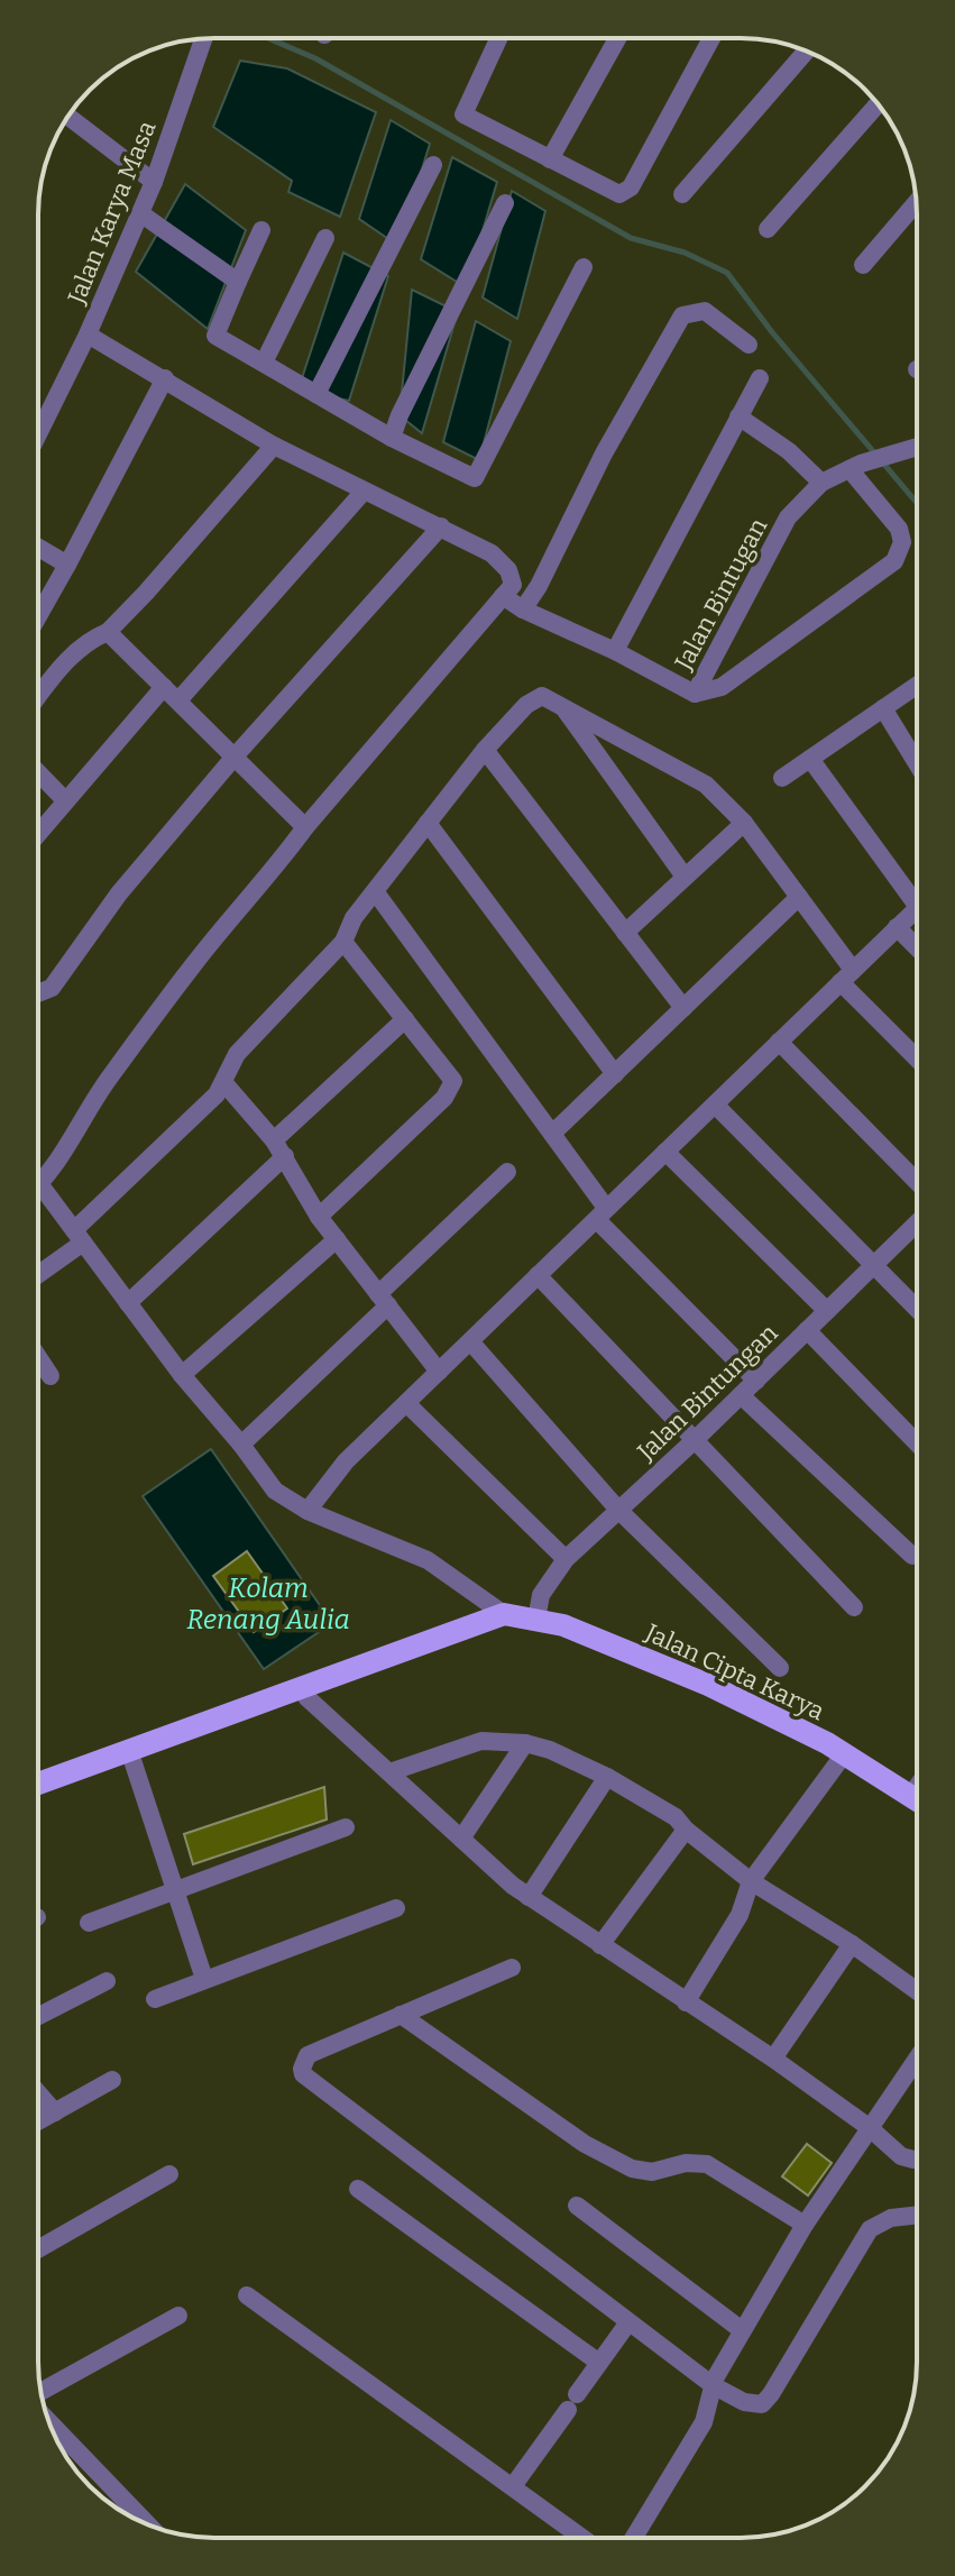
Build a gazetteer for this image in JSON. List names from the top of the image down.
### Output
{
  "streets": {
    "main road": ["Jalan Cipta Karya"],
    "street": ["Jalan Karya Masa", "Jalan Bintugan", "Jalan Bintungan"]
  },
  "crossings": [
    ["Jalan Bintungan", "Jalan Cipta Karya"]
  ],
  "water": ["Kolam Renang Aulia"]
}
